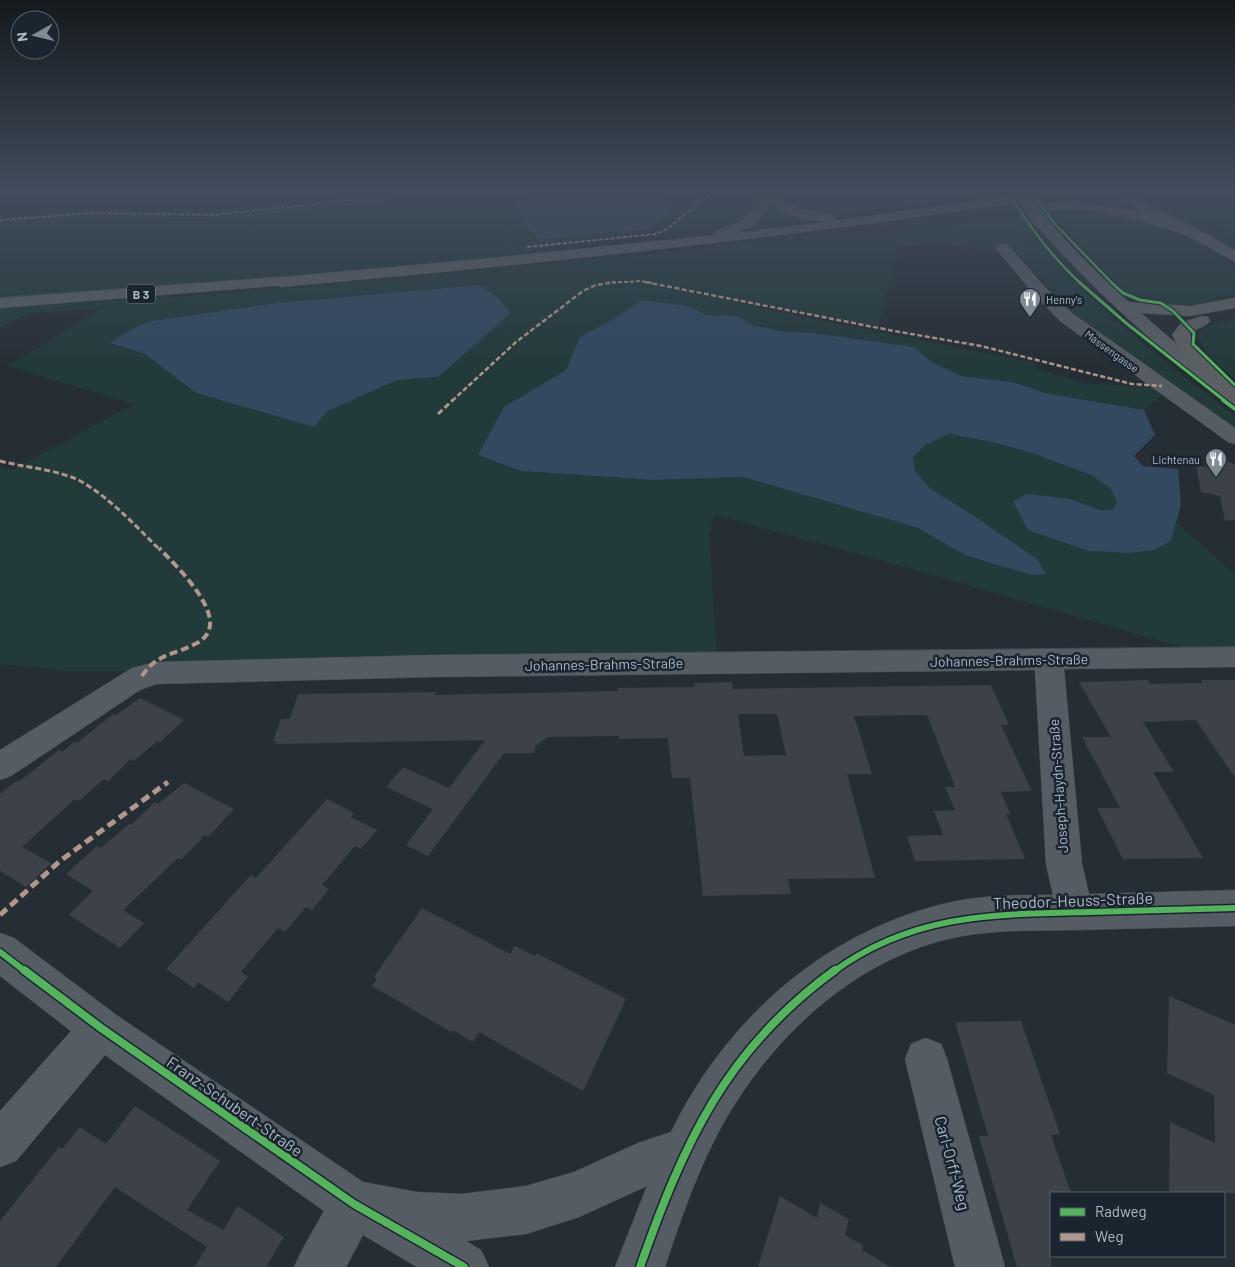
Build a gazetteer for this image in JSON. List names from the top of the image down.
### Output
{
  "streets": {
    "highway": ["B 3"],
    "street": [
      "Massengasse",
      "Johannes-Brahms-Straße",
      "Joseph-Haydn-Straße",
      "Theodor-Heuss-Straße",
      "Franz-Schubert-Straße",
      "Carl-Orff-Weg"
    ]
  },
  "crossings": [
    ["Johannes-Brahms-Straße", "Joseph-Haydn-Straße"],
    ["Joseph-Haydn-Straße", "Theodor-Heuss-Straße"],
    ["Theodor-Heuss-Straße", "Franz-Schubert-Straße"]
  ],
  "places": {
    "restaurant": ["Henny's", "Lichtenau"]
  },
  "legend": ["Radweg", "Weg"],
  "north": "left"
}
